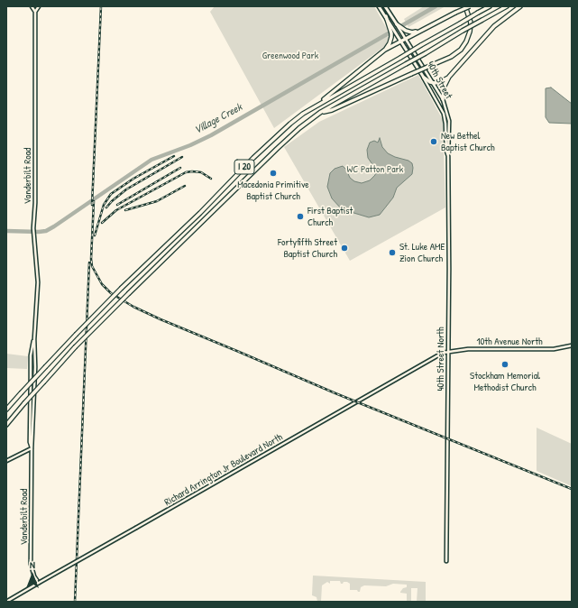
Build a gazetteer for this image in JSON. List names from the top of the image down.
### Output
{
  "streets": {
    "highway": ["I 20"],
    "street": [
      "40th Street",
      "Vanderbilt Road",
      "10th Avenue North",
      "40th Street North",
      "Richard Arrington Jr Boulevard North"
    ]
  },
  "crossings": [
    ["40th Street", "40th Street North"],
    ["Vanderbilt Road", "Richard Arrington Jr Boulevard North"],
    ["10th Avenue North", "40th Street North"],
    ["10th Avenue North", "Richard Arrington Jr Boulevard North"],
    ["40th Street North", "Richard Arrington Jr Boulevard North"]
  ],
  "water": ["Village Creek"],
  "parks": ["Greenwood Park", "WC Patton Park"],
  "places": [
    "New Bethel Baptist Church",
    "Macedonia Primitive Baptist Church",
    "First Baptist Church",
    "Fortyfifth Street Baptist Church",
    "St. Luke AME Zion Church",
    "Stockham Memorial Methodist Church"
  ],
  "north": "top"
}
